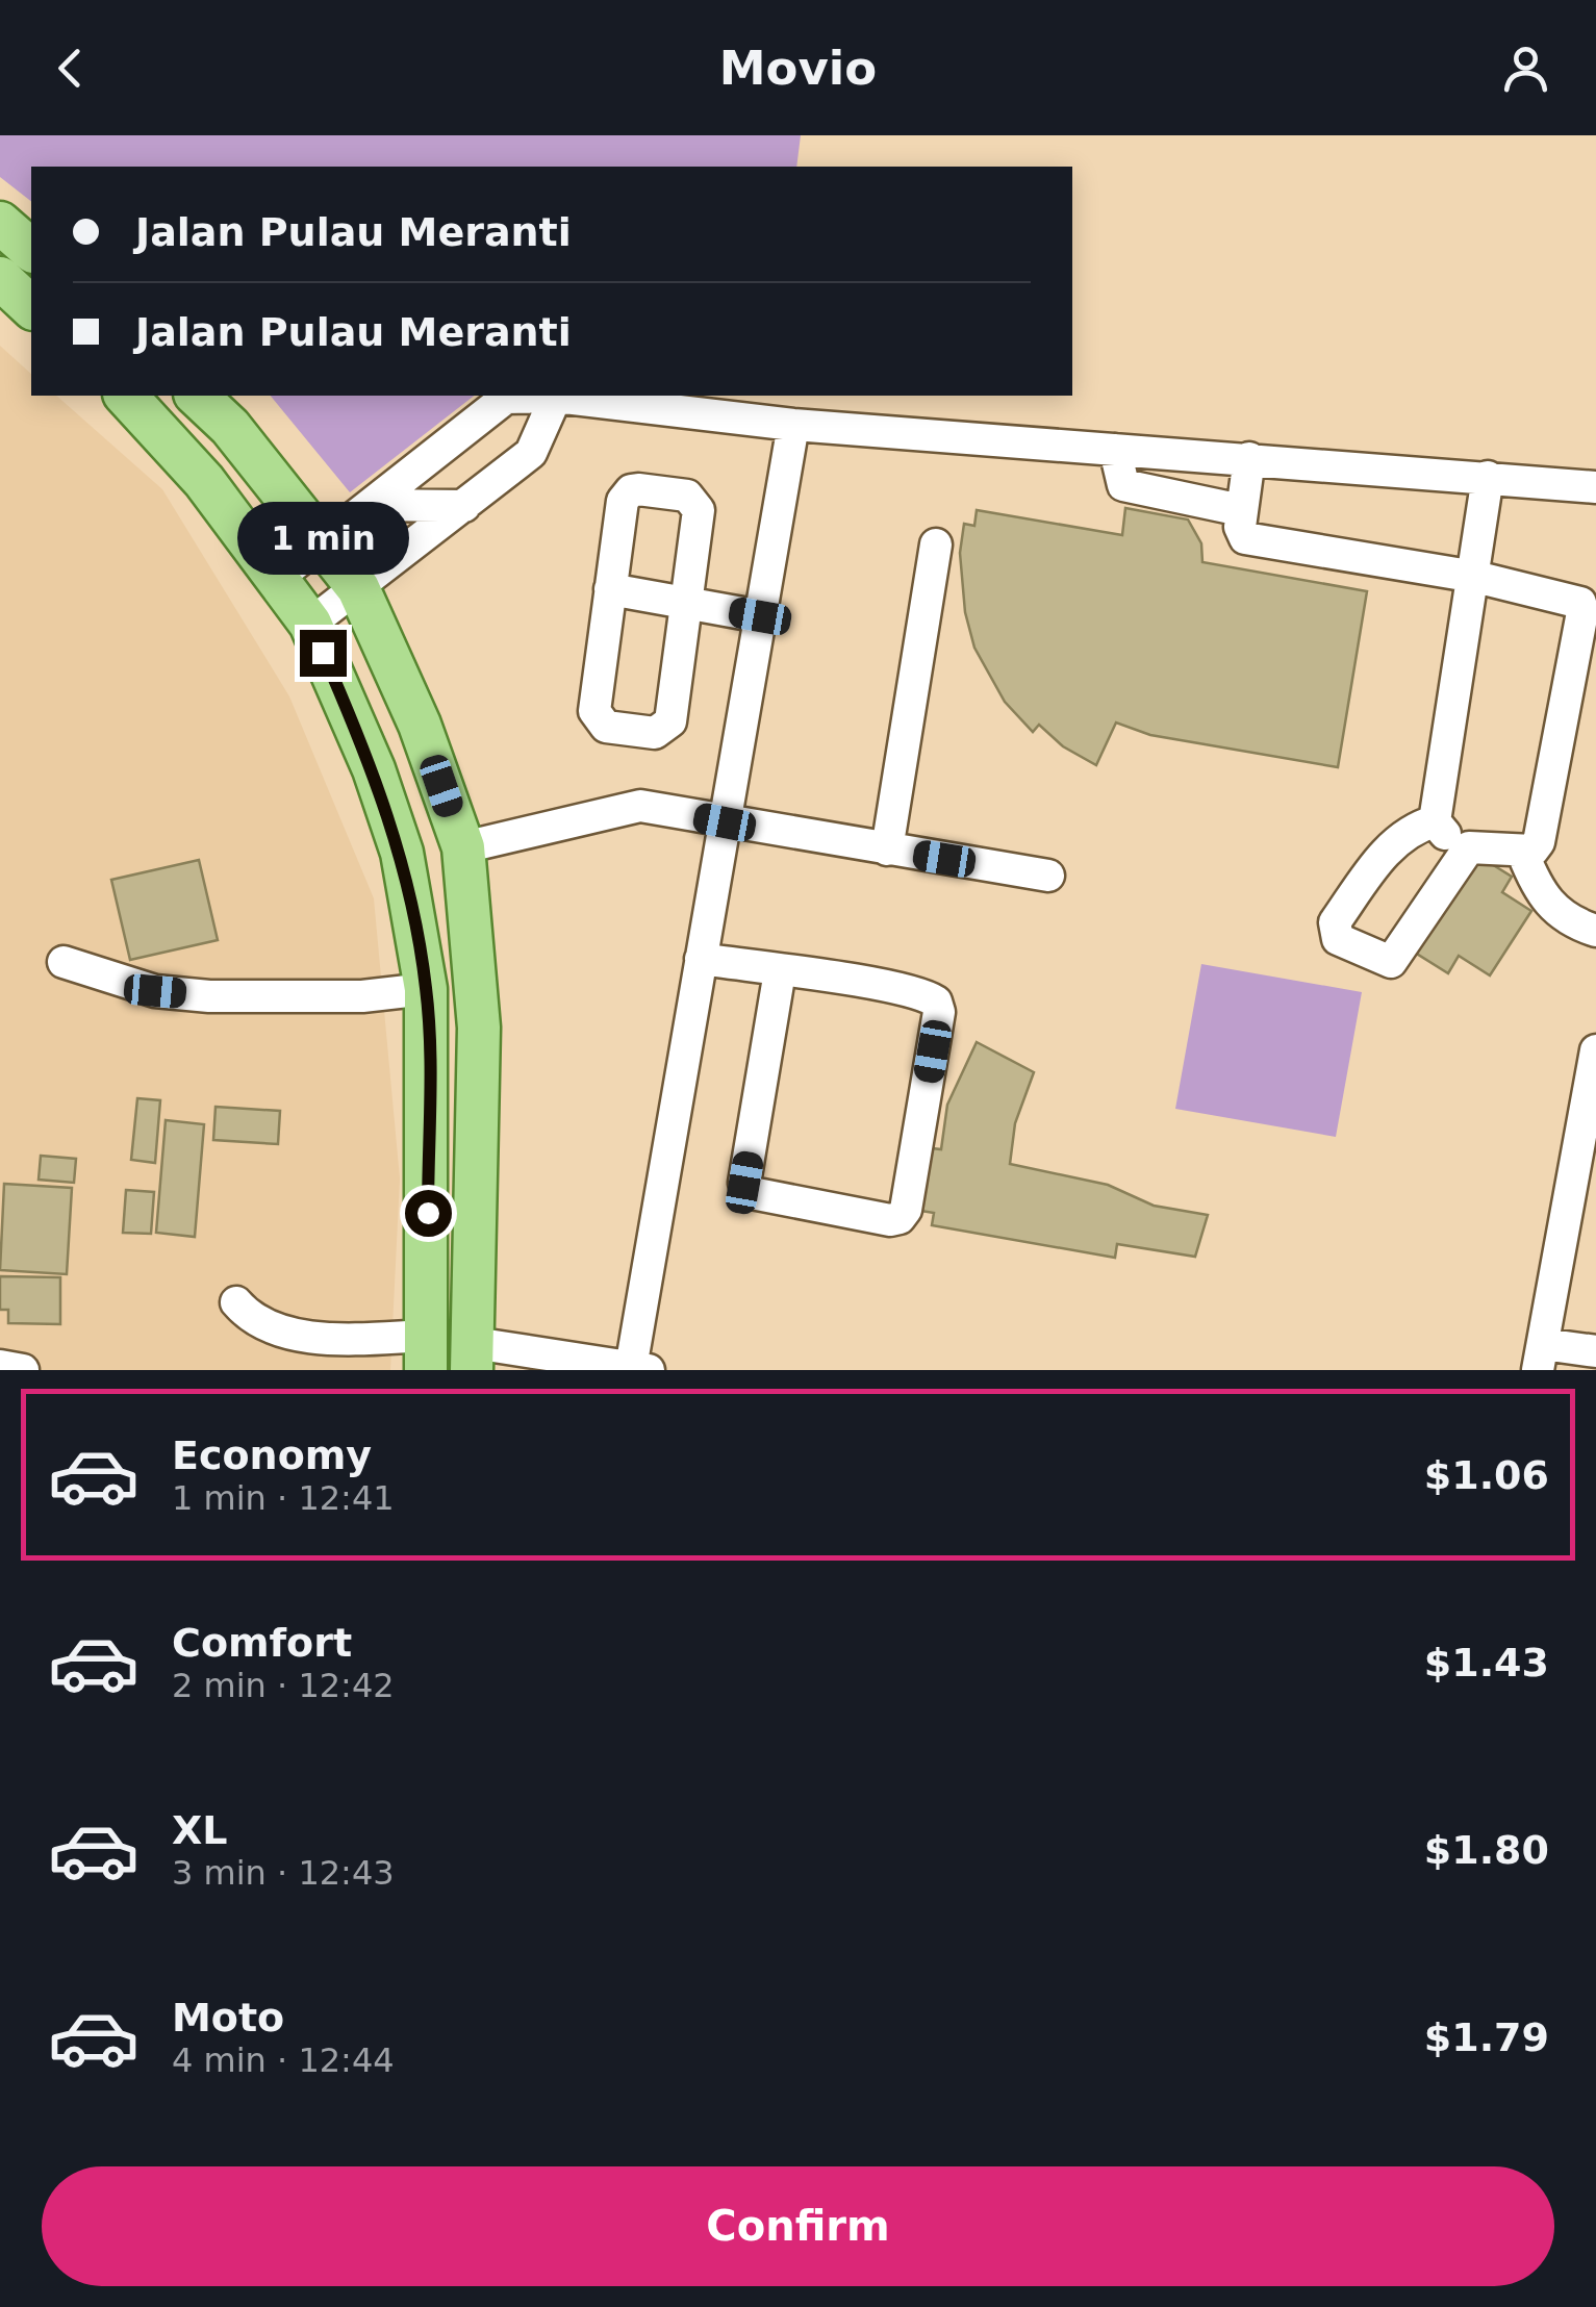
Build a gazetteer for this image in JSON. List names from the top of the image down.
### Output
{
  "page": {
    "header": "Movio",
    "banner": ["Jalan Pulau Meranti", "Jalan Pulau Meranti"],
    "bubble": "1 min",
    "list": [
      {
        "name": "Economy",
        "note": "1 min · 12:41",
        "value": "$1.06"
      },
      {
        "name": "Comfort",
        "note": "2 min · 12:42",
        "value": "$1.43"
      },
      {
        "name": "XL",
        "note": "3 min · 12:43",
        "value": "$1.80"
      },
      {
        "name": "Moto",
        "note": "4 min · 12:44",
        "value": "$1.79"
      }
    ],
    "buttons": "Confirm"
  }
}
